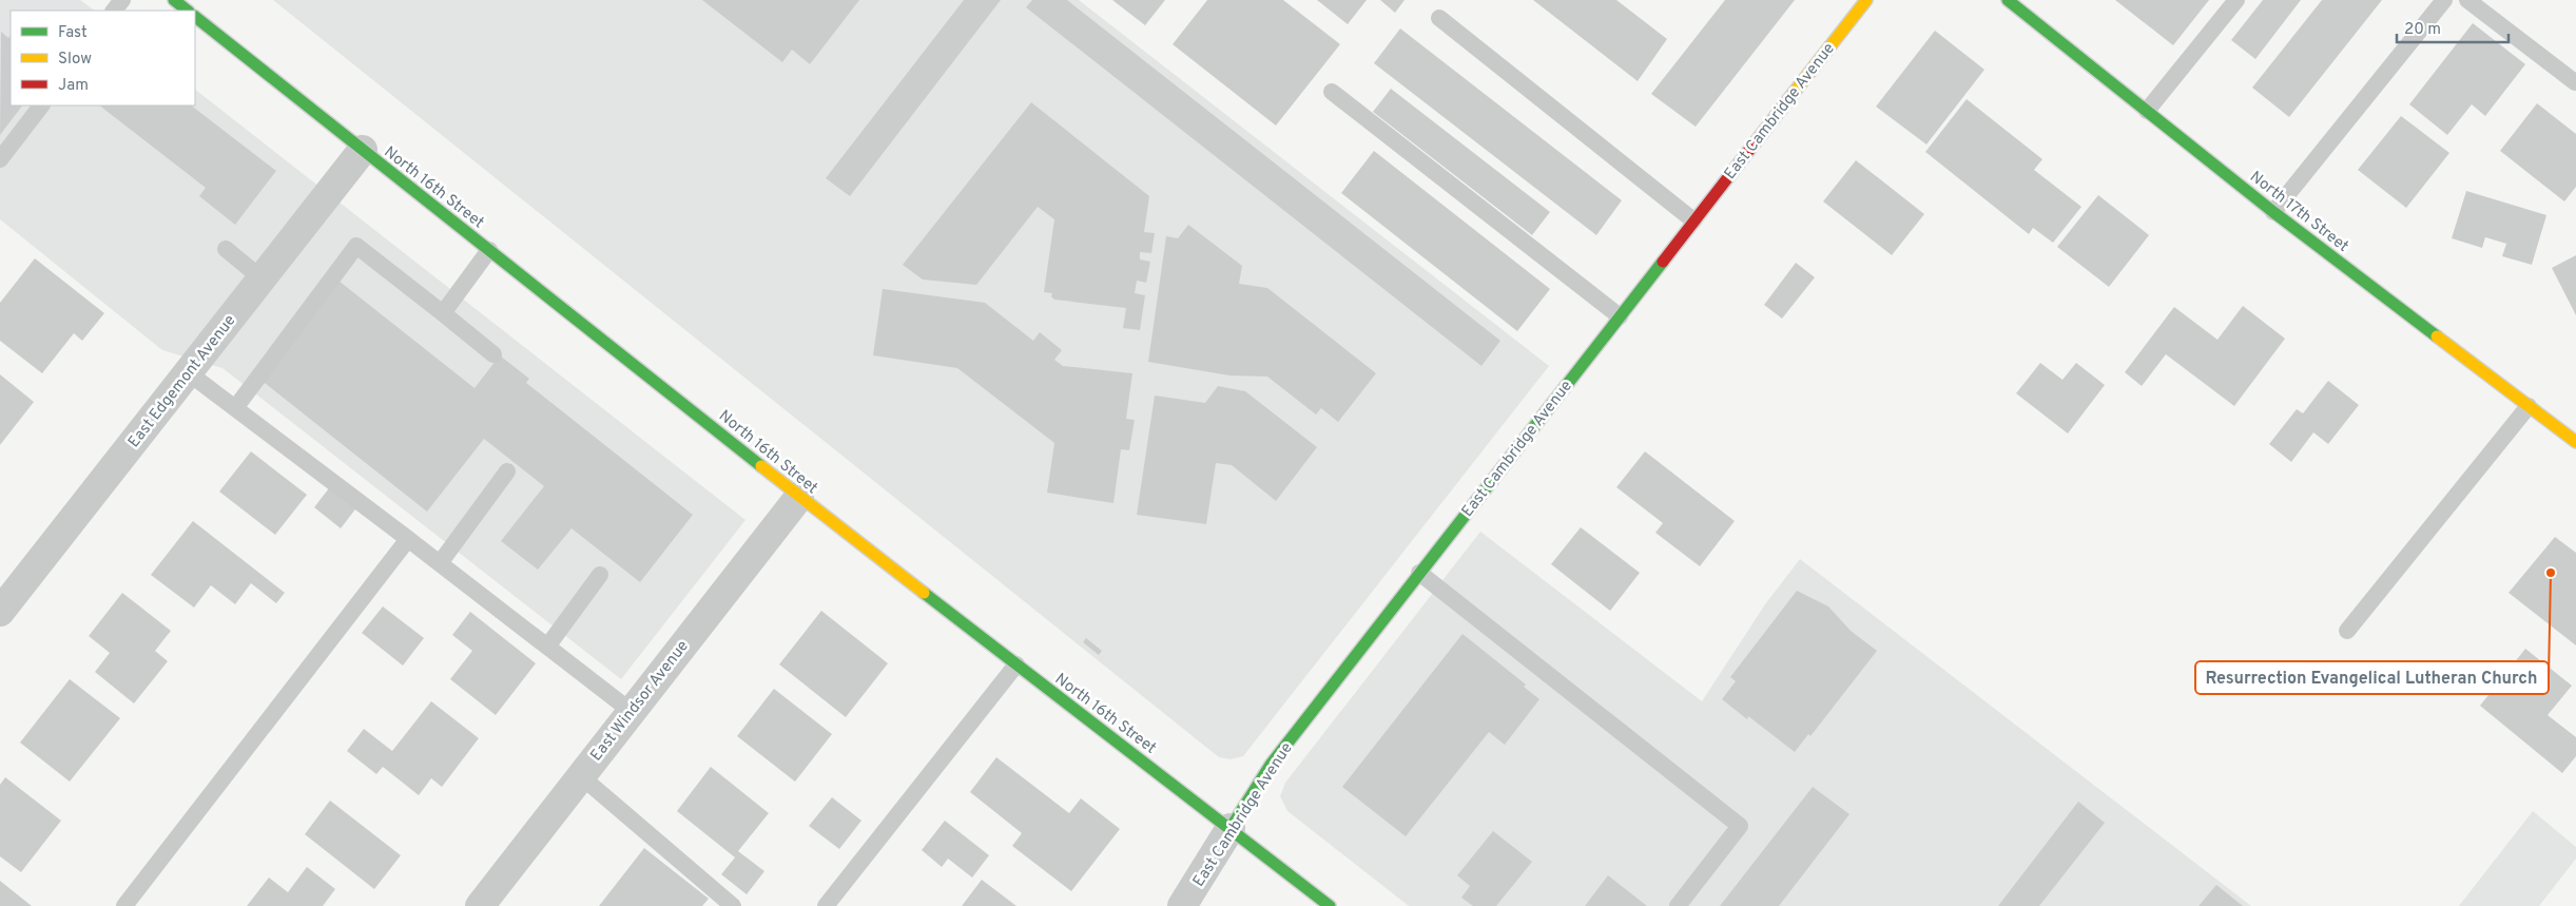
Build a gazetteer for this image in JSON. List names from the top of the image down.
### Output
{
  "streets": {
    "street": [
      "East Cambridge Avenue",
      "North 16th Street",
      "North 17th Street",
      "East Edgemont Avenue",
      "East Windsor Avenue"
    ]
  },
  "crossings": [
    ["East Cambridge Avenue", "North 16th Street"],
    ["North 16th Street", "East Edgemont Avenue"],
    ["North 16th Street", "East Windsor Avenue"]
  ],
  "places": ["Resurrection Evangelical Lutheran Church"],
  "legend": ["Fast", "Slow", "Jam"],
  "scale_bar": "20 m"
}
